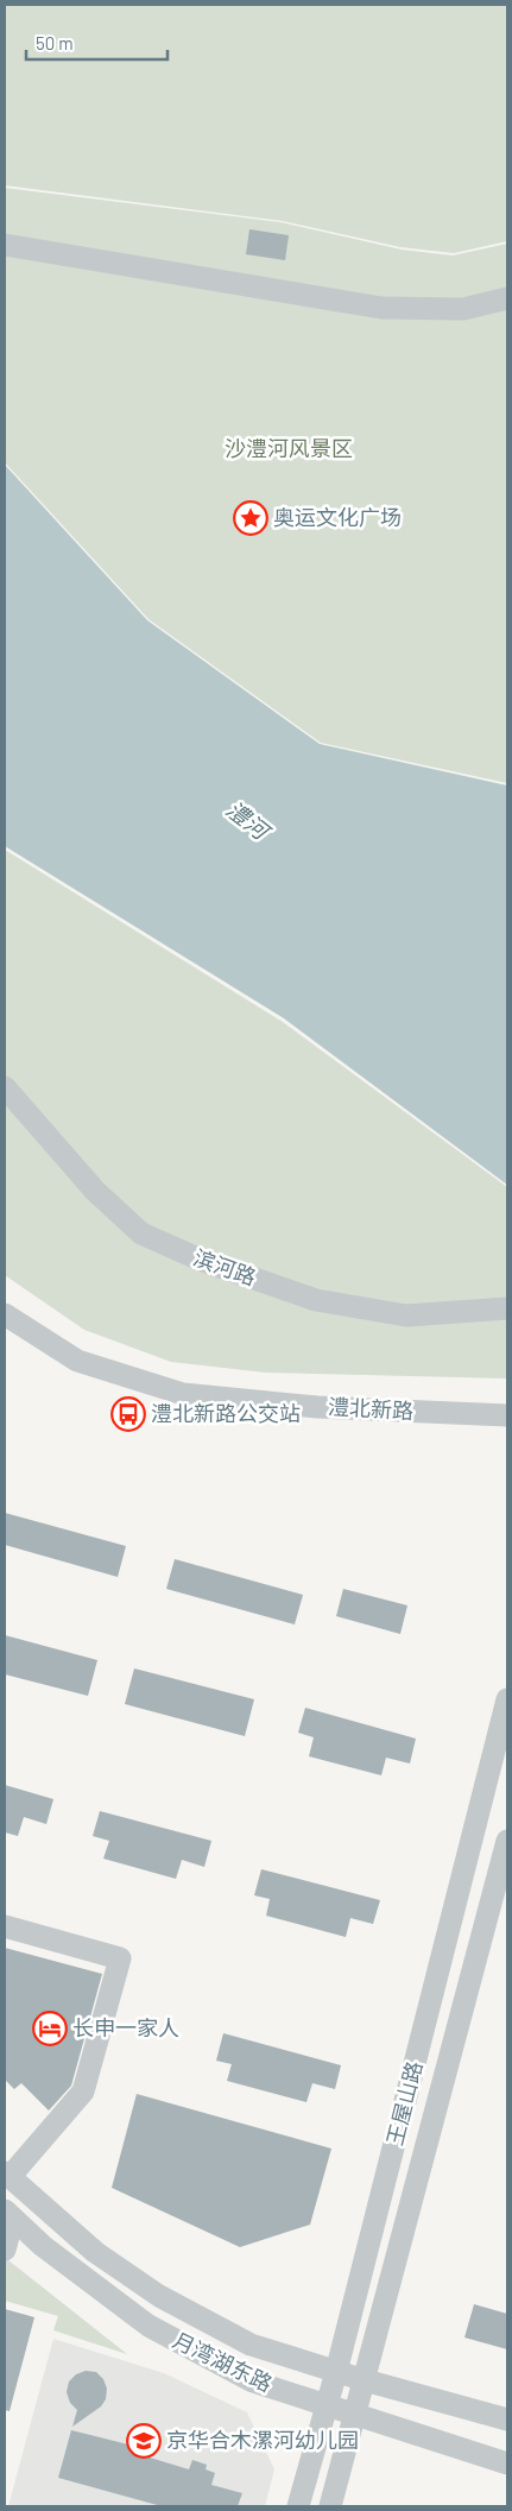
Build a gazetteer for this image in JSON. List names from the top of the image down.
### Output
{
  "streets": {
    "street": [
      "滨河路",
      "澧北新路",
      "王屋山路",
      "月湾湖东路"
    ]
  },
  "crossings": [
    ["王屋山路", "月湾湖东路"]
  ],
  "water": ["澧河"],
  "parks": ["沙澧河风景区"],
  "places": {
    "place": ["奥运文化广场"],
    "bus stop": ["澧北新路公交站"],
    "hotel": ["长申一家人"],
    "school or university": ["京华合木漯河幼儿园"]
  },
  "scale_bar": "50 m"
}
